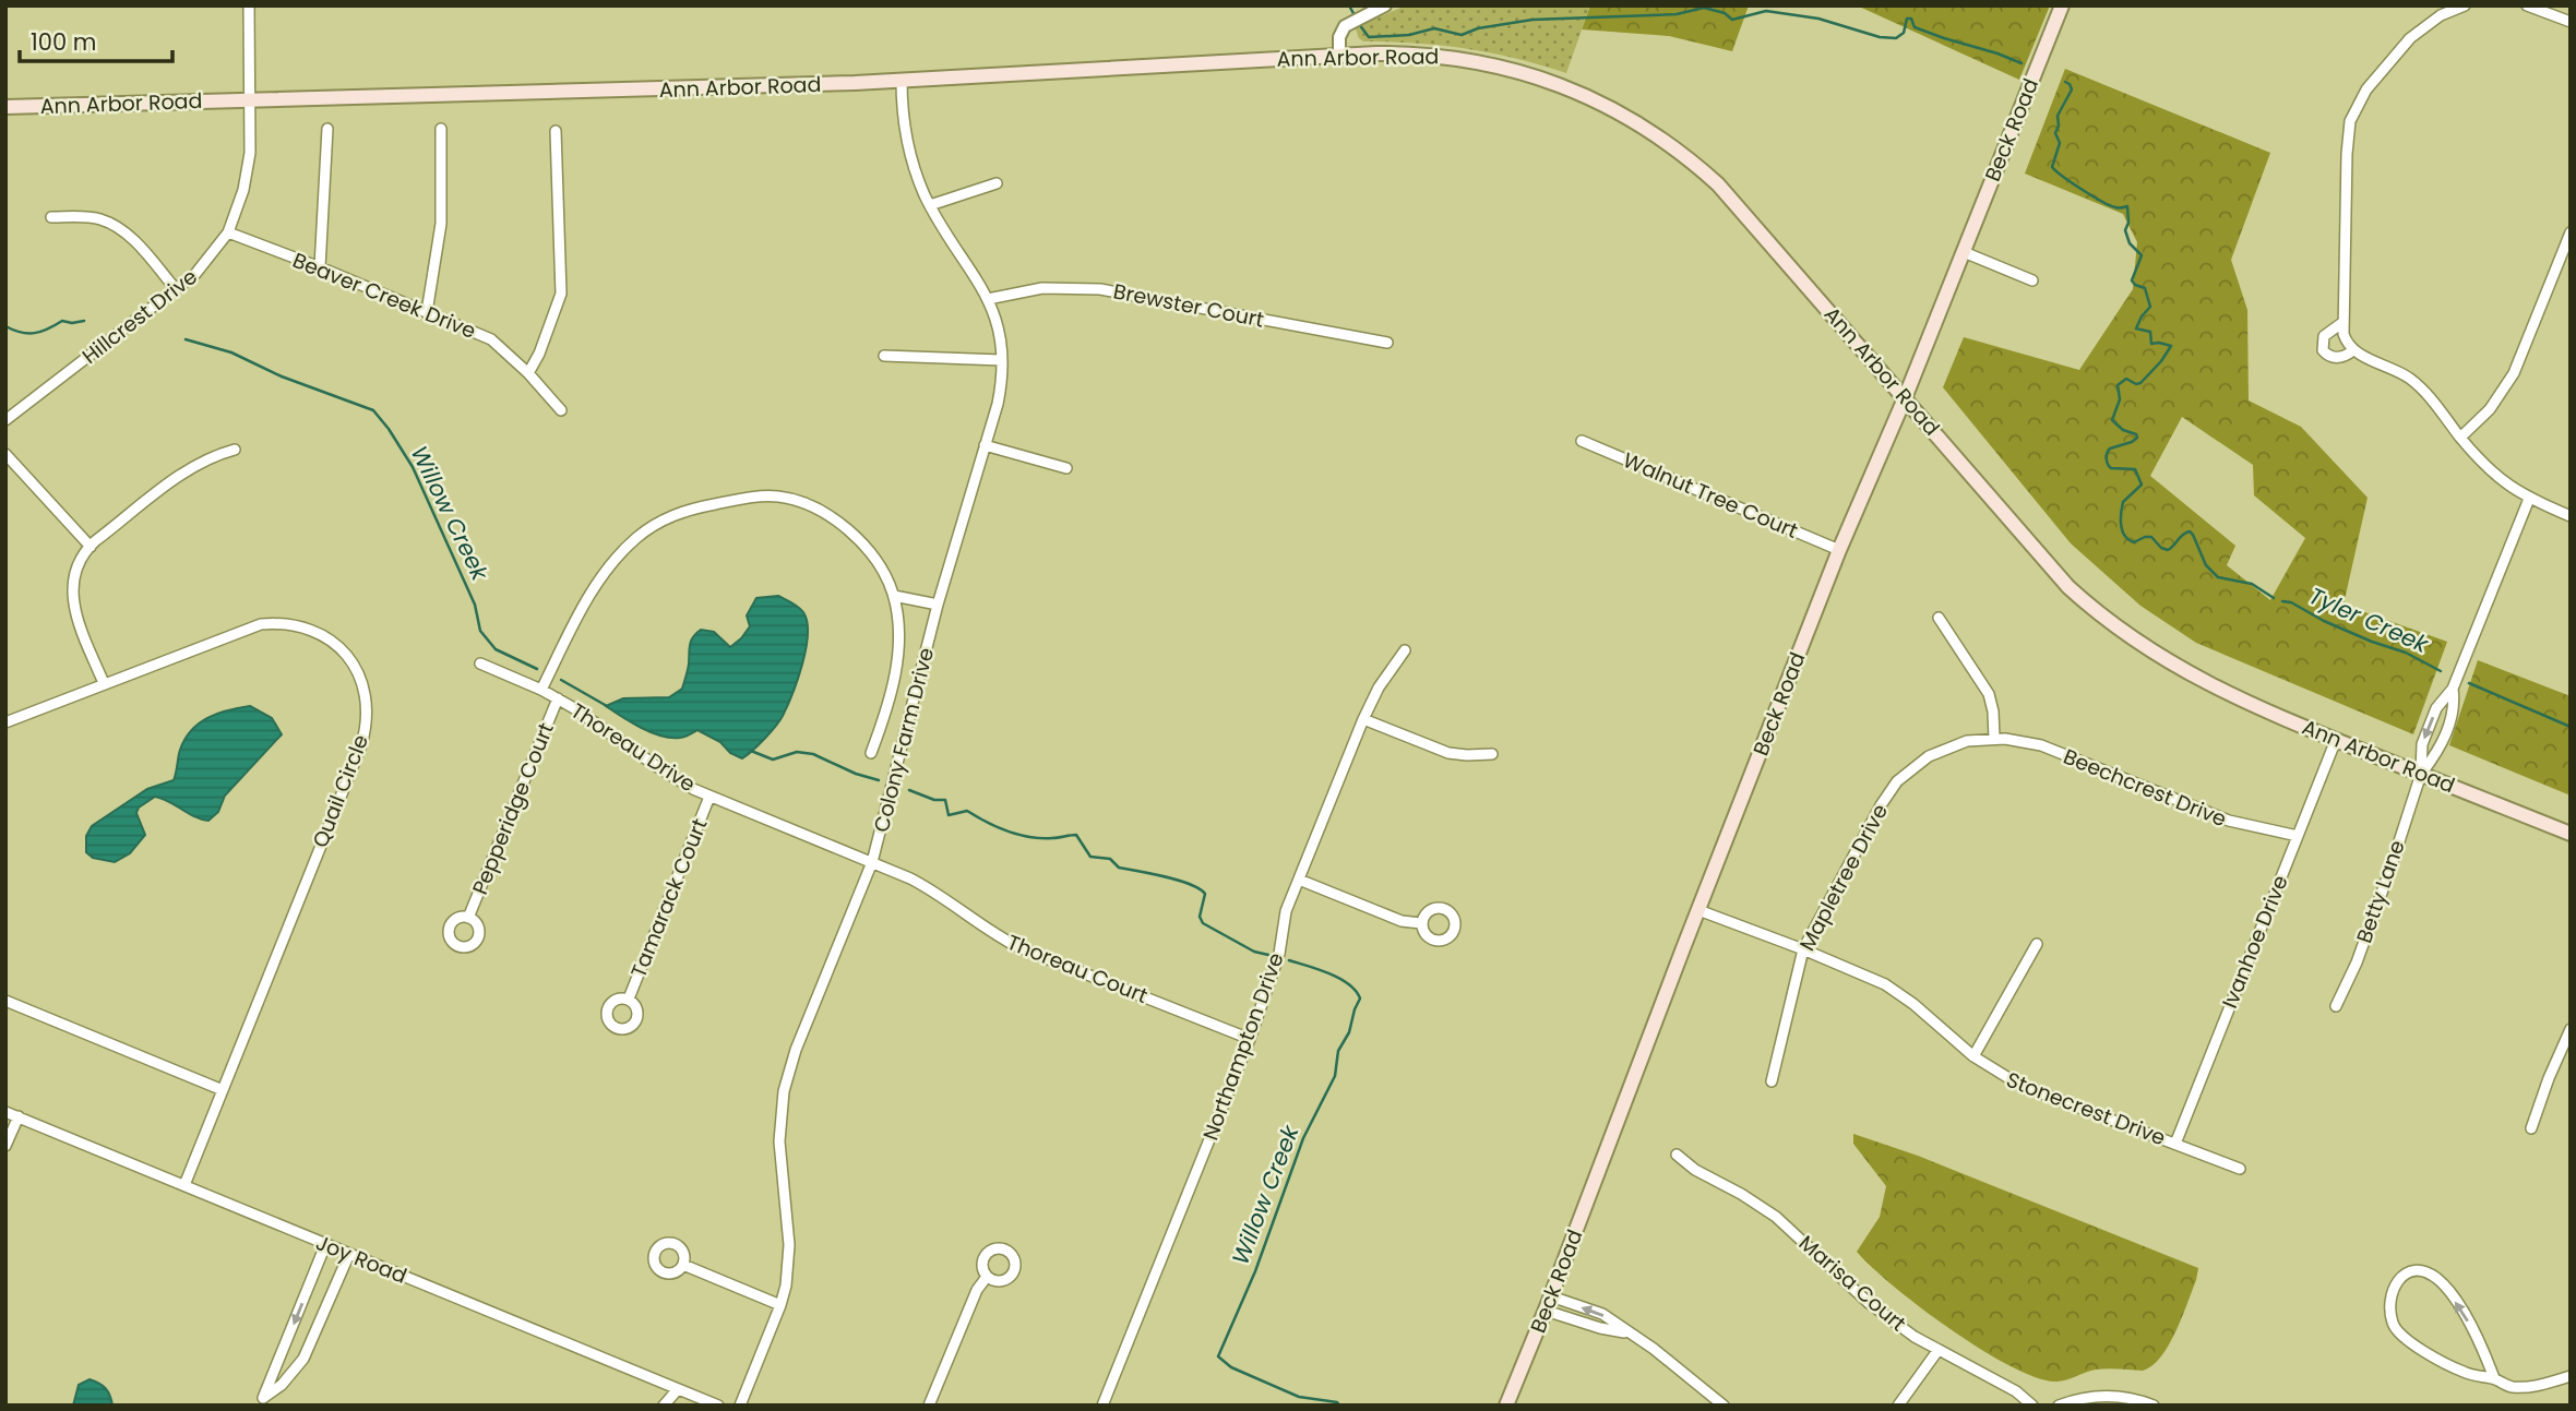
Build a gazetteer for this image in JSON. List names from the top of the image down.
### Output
{
  "streets": {
    "main road": ["Ann Arbor Road", "Beck Road"],
    "street": [
      "Beaver Creek Drive",
      "Brewster Court",
      "Hillcrest Drive",
      "Walnut Tree Court",
      "Colony Farm Drive",
      "Thoreau Drive",
      "Beechcrest Drive",
      "Quail Circle",
      "Pepperidge Court",
      "Mapletree Drive",
      "Betty Lane",
      "Tamarack Court",
      "Ivanhoe Drive",
      "Thoreau Court",
      "Northampton Drive",
      "Stonecrest Drive",
      "Joy Road",
      "Marisa Court"
    ]
  },
  "crossings": [
    ["Ann Arbor Road", "Beck Road"],
    ["Ann Arbor Road", "Hillcrest Drive"],
    ["Ann Arbor Road", "Colony Farm Drive"],
    ["Ann Arbor Road", "Betty Lane"],
    ["Ann Arbor Road", "Ivanhoe Drive"],
    ["Beck Road", "Walnut Tree Court"],
    ["Beck Road", "Stonecrest Drive"],
    ["Beaver Creek Drive", "Hillcrest Drive"],
    ["Brewster Court", "Colony Farm Drive"],
    ["Colony Farm Drive", "Thoreau Drive"],
    ["Colony Farm Drive", "Thoreau Court"],
    ["Thoreau Drive", "Pepperidge Court"],
    ["Thoreau Drive", "Tamarack Court"],
    ["Thoreau Drive", "Thoreau Court"],
    ["Beechcrest Drive", "Mapletree Drive"],
    ["Beechcrest Drive", "Ivanhoe Drive"],
    ["Quail Circle", "Joy Road"],
    ["Mapletree Drive", "Stonecrest Drive"],
    ["Ivanhoe Drive", "Stonecrest Drive"],
    ["Thoreau Court", "Northampton Drive"]
  ],
  "water": ["Willow Creek", "Tyler Creek"],
  "scale_bar": "100 m"
}
